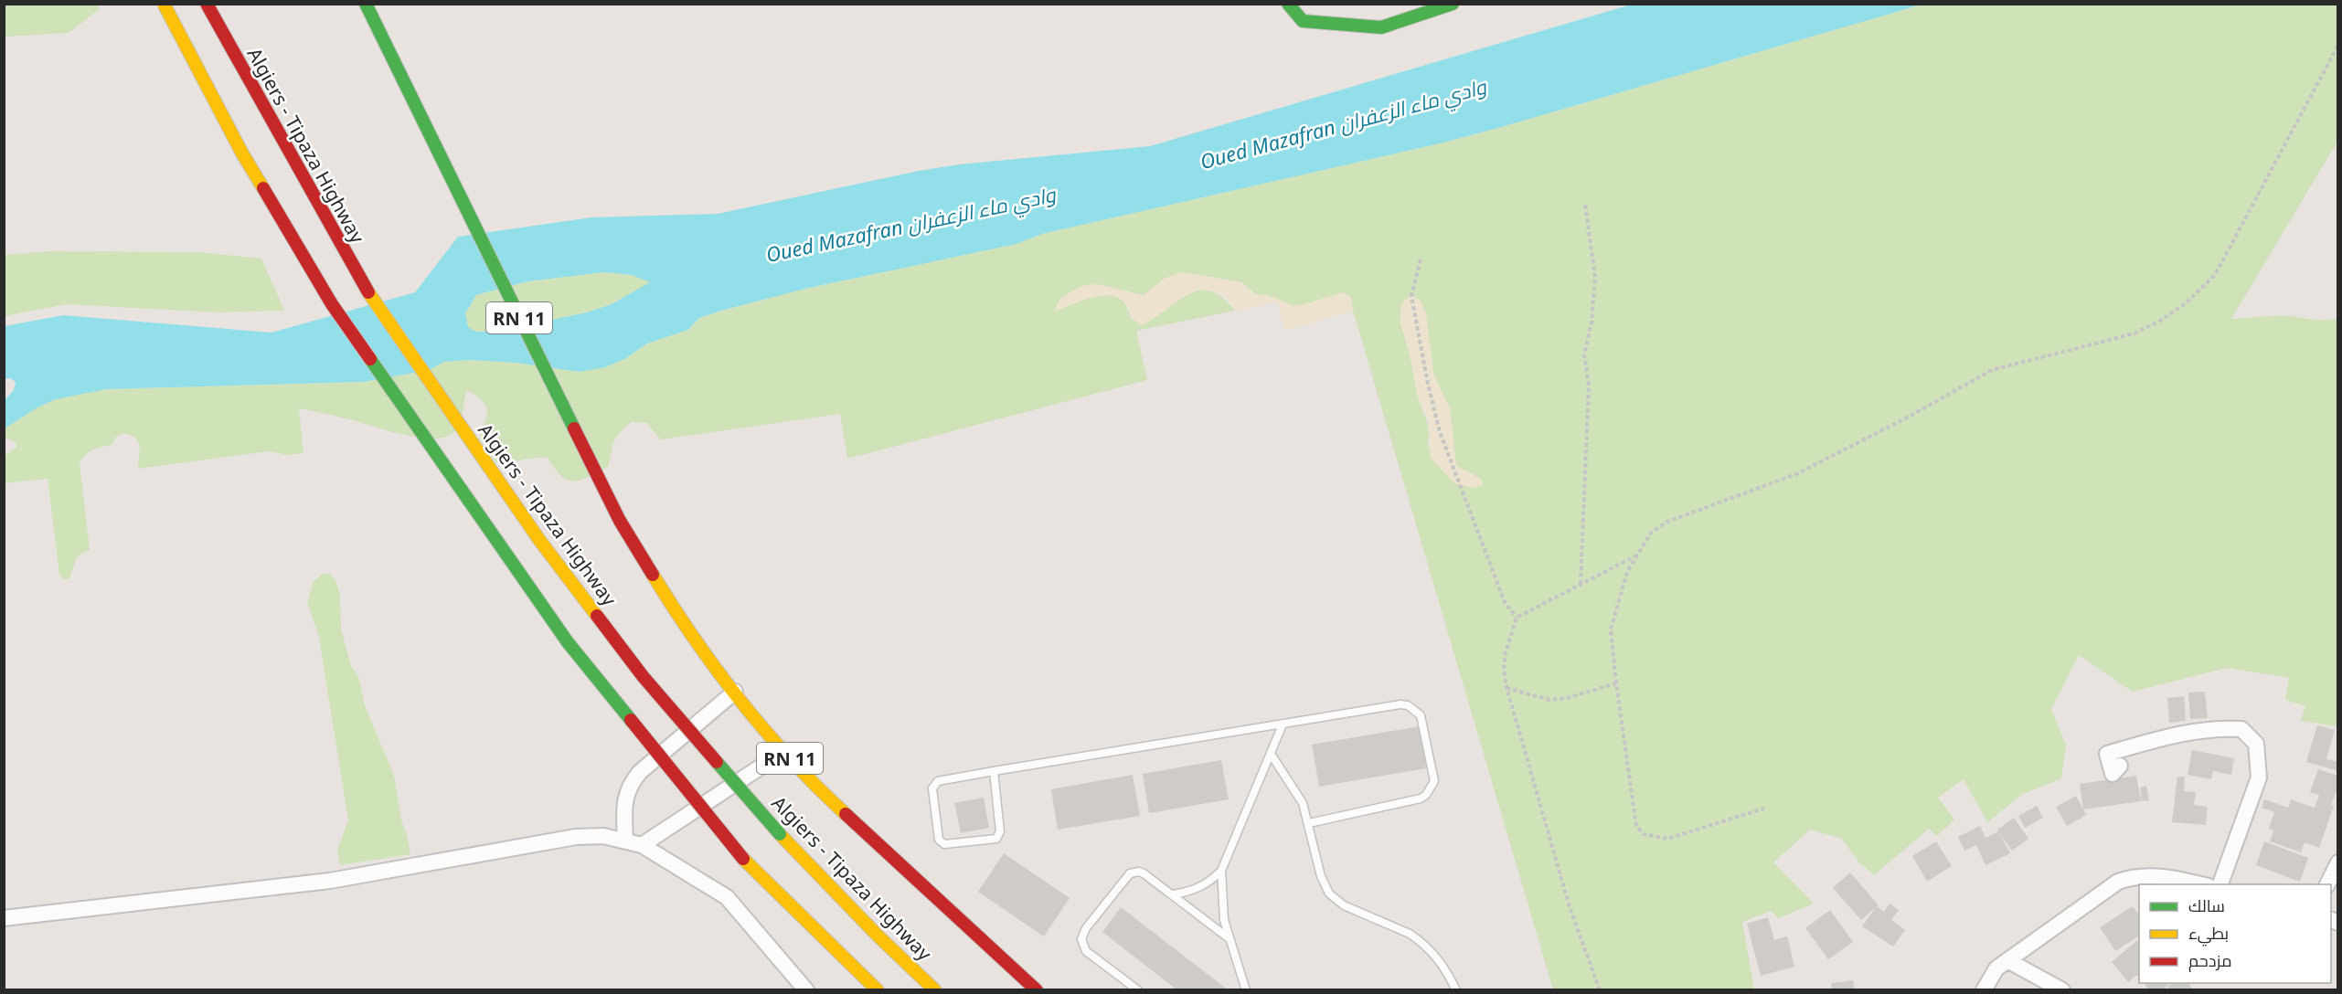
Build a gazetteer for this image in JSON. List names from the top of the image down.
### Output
{
  "streets": {
    "main road": ["Algiers - Tipaza Highway", "RN 11"]
  },
  "water": ["Oued Mazafran وادي ماء الزعفران"],
  "legend": ["سالك", "بطيء", "مزدحم"]
}
